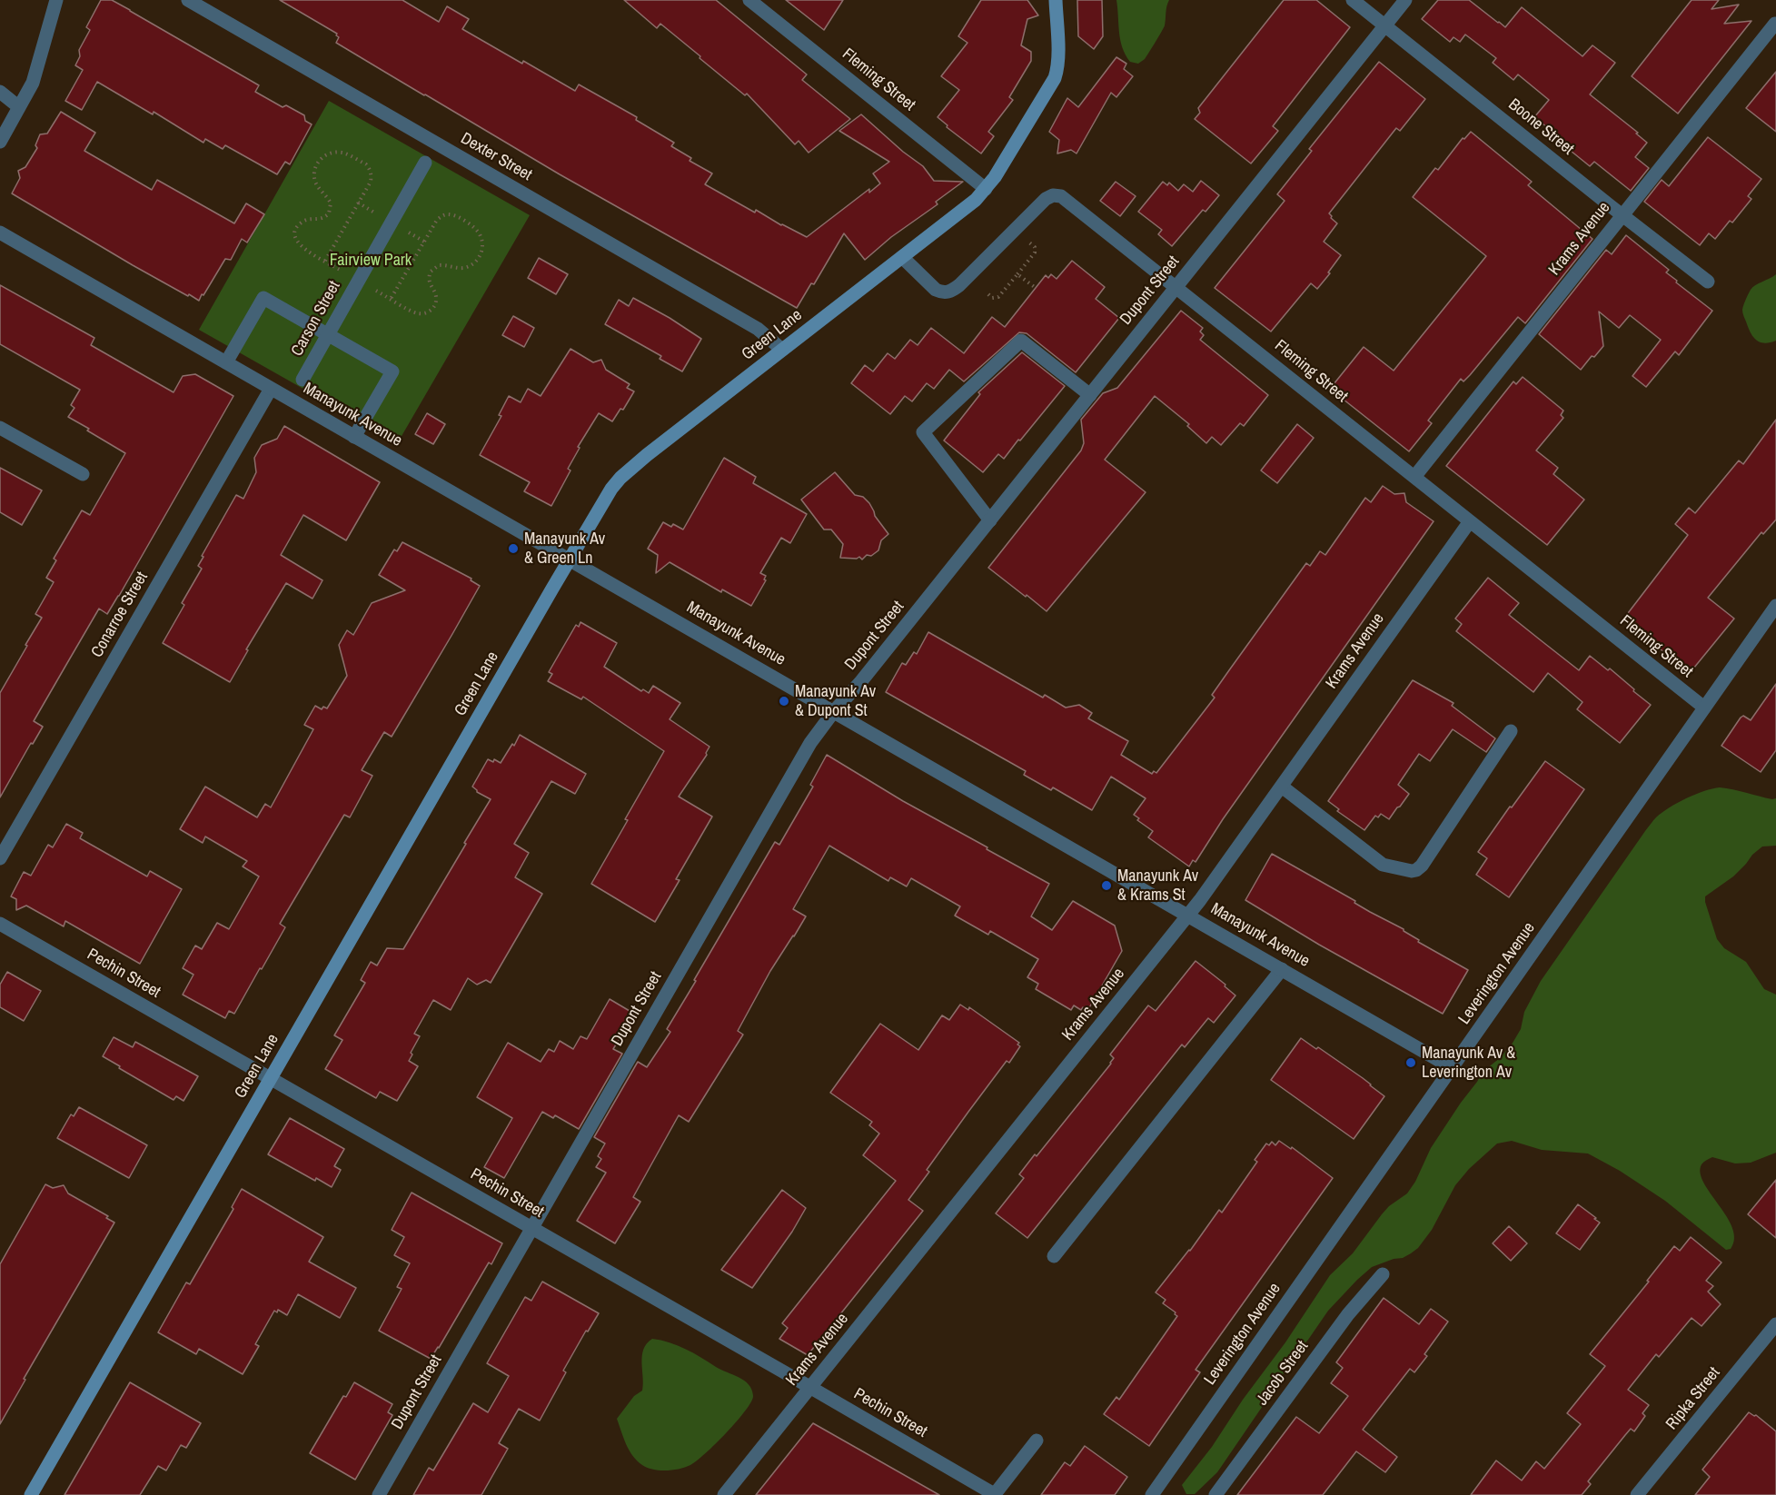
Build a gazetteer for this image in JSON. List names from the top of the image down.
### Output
{
  "streets": {
    "main road": ["Green Lane"],
    "street": [
      "Fleming Street",
      "Boone Street",
      "Dexter Street",
      "Krams Avenue",
      "Dupont Street",
      "Carson Street",
      "Manayunk Avenue",
      "Conarroe Street",
      "Pechin Street",
      "Leverington Avenue",
      "Jacob Street",
      "Ripka Street"
    ]
  },
  "crossings": [
    ["Fleming Street", "Krams Avenue"],
    ["Fleming Street", "Dupont Street"],
    ["Fleming Street", "Green Lane"],
    ["Fleming Street", "Leverington Avenue"],
    ["Boone Street", "Krams Avenue"],
    ["Boone Street", "Dupont Street"],
    ["Dexter Street", "Green Lane"],
    ["Krams Avenue", "Manayunk Avenue"],
    ["Krams Avenue", "Pechin Street"],
    ["Dupont Street", "Manayunk Avenue"],
    ["Dupont Street", "Pechin Street"],
    ["Green Lane", "Manayunk Avenue"],
    ["Green Lane", "Pechin Street"],
    ["Manayunk Avenue", "Conarroe Street"],
    ["Manayunk Avenue", "Leverington Avenue"]
  ],
  "parks": ["Fairview Park"],
  "places": [
    "Manayunk Av & Green Ln",
    "Manayunk Av & Dupont St",
    "Manayunk Av & Krams St",
    "Manayunk Av & Leverington Av"
  ]
}
